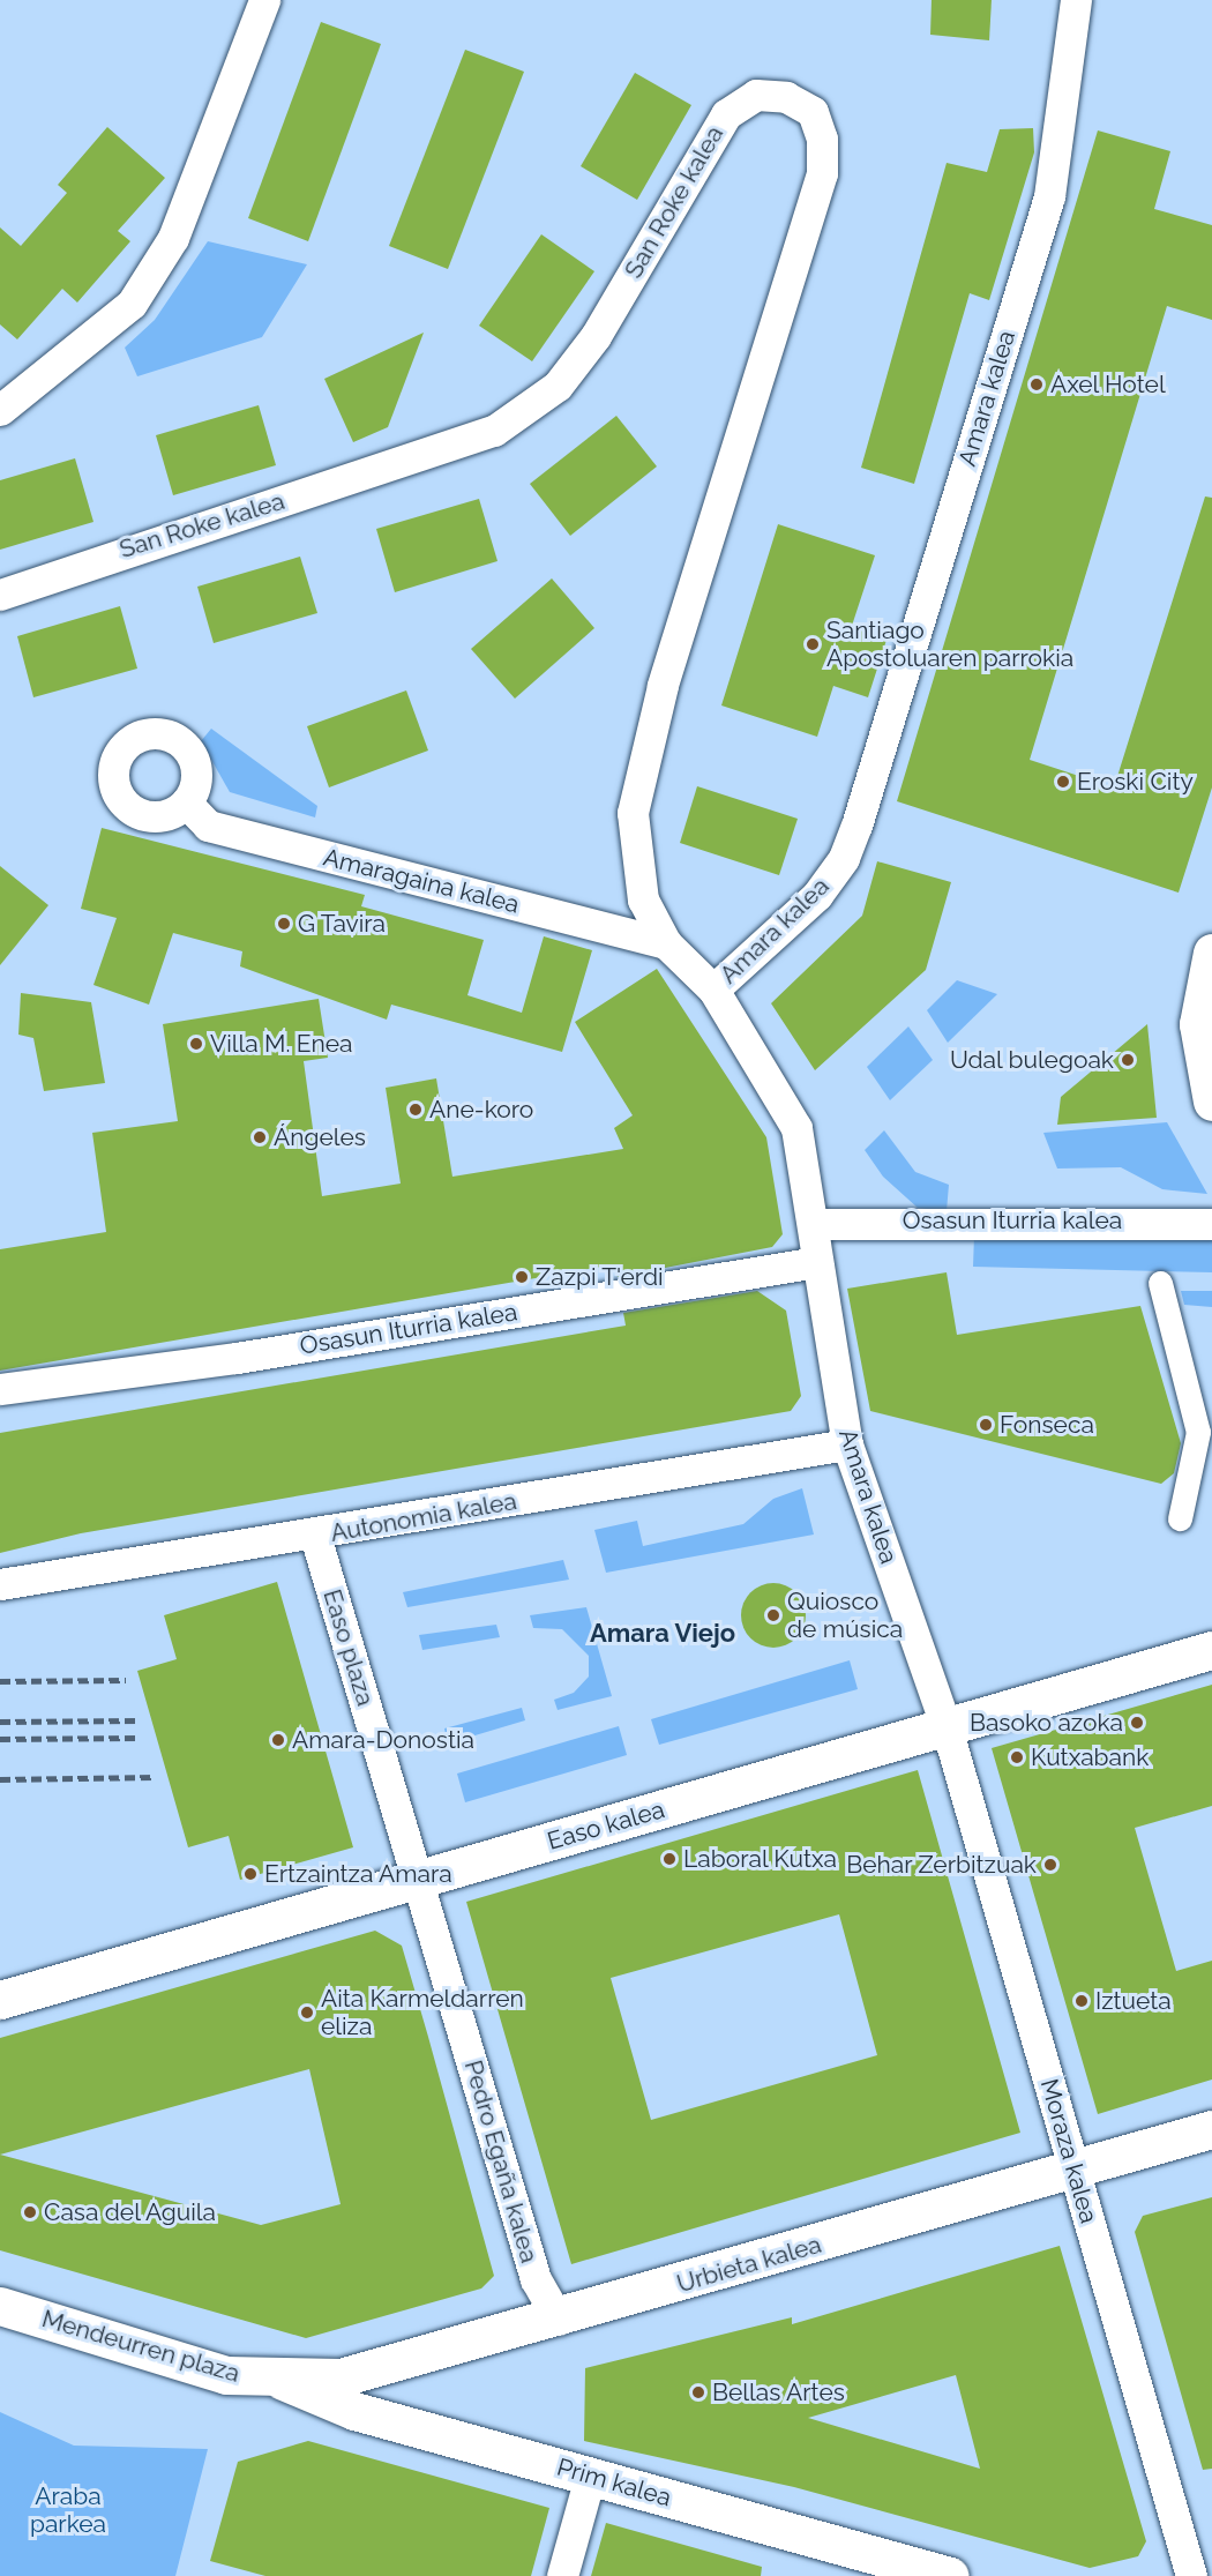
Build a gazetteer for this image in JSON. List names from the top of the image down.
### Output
{
  "streets": {
    "main road": [
      "Easo kalea",
      "Urbieta kalea",
      "Mendeurren plaza",
      "Prim kalea"
    ],
    "street": [
      "San Roke kalea",
      "Amara kalea",
      "Amaragaina kalea",
      "Osasun Iturria kalea",
      "Autonomia kalea",
      "Easo plaza",
      "Moraza kalea",
      "Pedro Egaña kalea"
    ]
  },
  "crossings": [
    ["San Roke kalea", "Amaragaina kalea"],
    ["Amara kalea", "Osasun Iturria kalea"],
    ["Amara kalea", "Autonomia kalea"],
    ["Amara kalea", "Easo kalea"],
    ["Amara kalea", "Moraza kalea"],
    ["Autonomia kalea", "Easo plaza"],
    ["Easo plaza", "Easo kalea"],
    ["Easo plaza", "Pedro Egaña kalea"],
    ["Easo kalea", "Moraza kalea"],
    ["Easo kalea", "Pedro Egaña kalea"],
    ["Moraza kalea", "Urbieta kalea"],
    ["Pedro Egaña kalea", "Urbieta kalea"],
    ["Urbieta kalea", "Mendeurren plaza"],
    ["Urbieta kalea", "Prim kalea"],
    ["Mendeurren plaza", "Prim kalea"]
  ],
  "districts": ["Amara Viejo"],
  "parks": ["Araba parkea"],
  "places": [
    "Axel Hotel",
    "Santiago Apostoluaren parrokia",
    "Eroski City",
    "G Tavira",
    "Villa M. Enea",
    "Udal bulegoak",
    "Ane-koro",
    "Ángeles",
    "Zazpi T'erdi",
    "Fonseca",
    "Quiosco de música",
    "Basoko azoka",
    "Amara-Donostia",
    "Kutxabank",
    "Laboral Kutxa",
    "Behar Zerbitzuak",
    "Ertzaintza Amara",
    "Iztueta",
    "Aita Karmeldarren eliza",
    "Casa del Aguila",
    "Bellas Artes"
  ]
}
